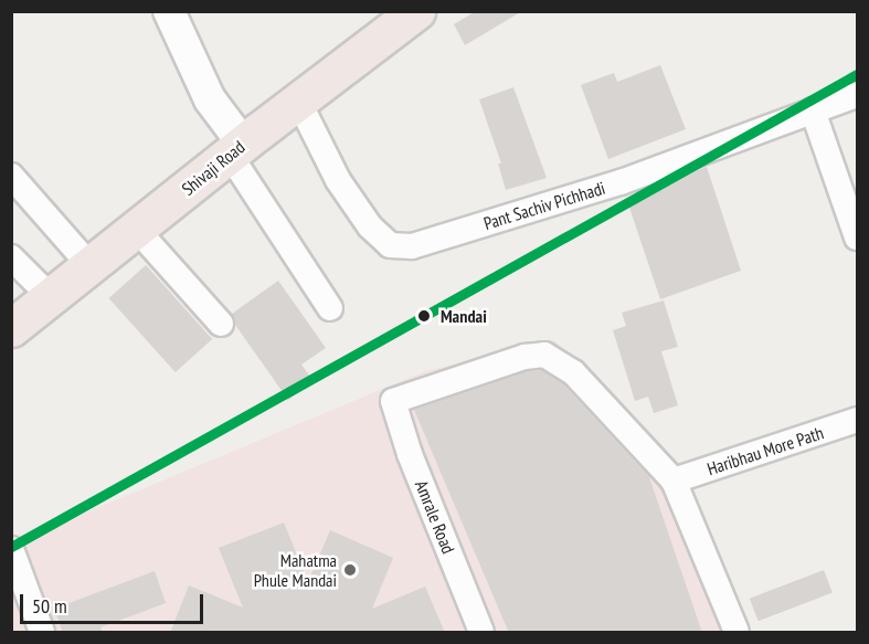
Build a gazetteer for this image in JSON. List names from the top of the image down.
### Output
{
  "streets": {
    "highway": ["Shivaji Road"],
    "street": ["Pant Sachiv Pichhadi", "Haribhau More Path", "Amrale Road"]
  },
  "crossings": [
    ["Shivaji Road", "Pant Sachiv Pichhadi"],
    ["Haribhau More Path", "Amrale Road"]
  ],
  "places": ["Mandai", "Mahatma Phule Mandai"],
  "scale_bar": "50 m"
}
